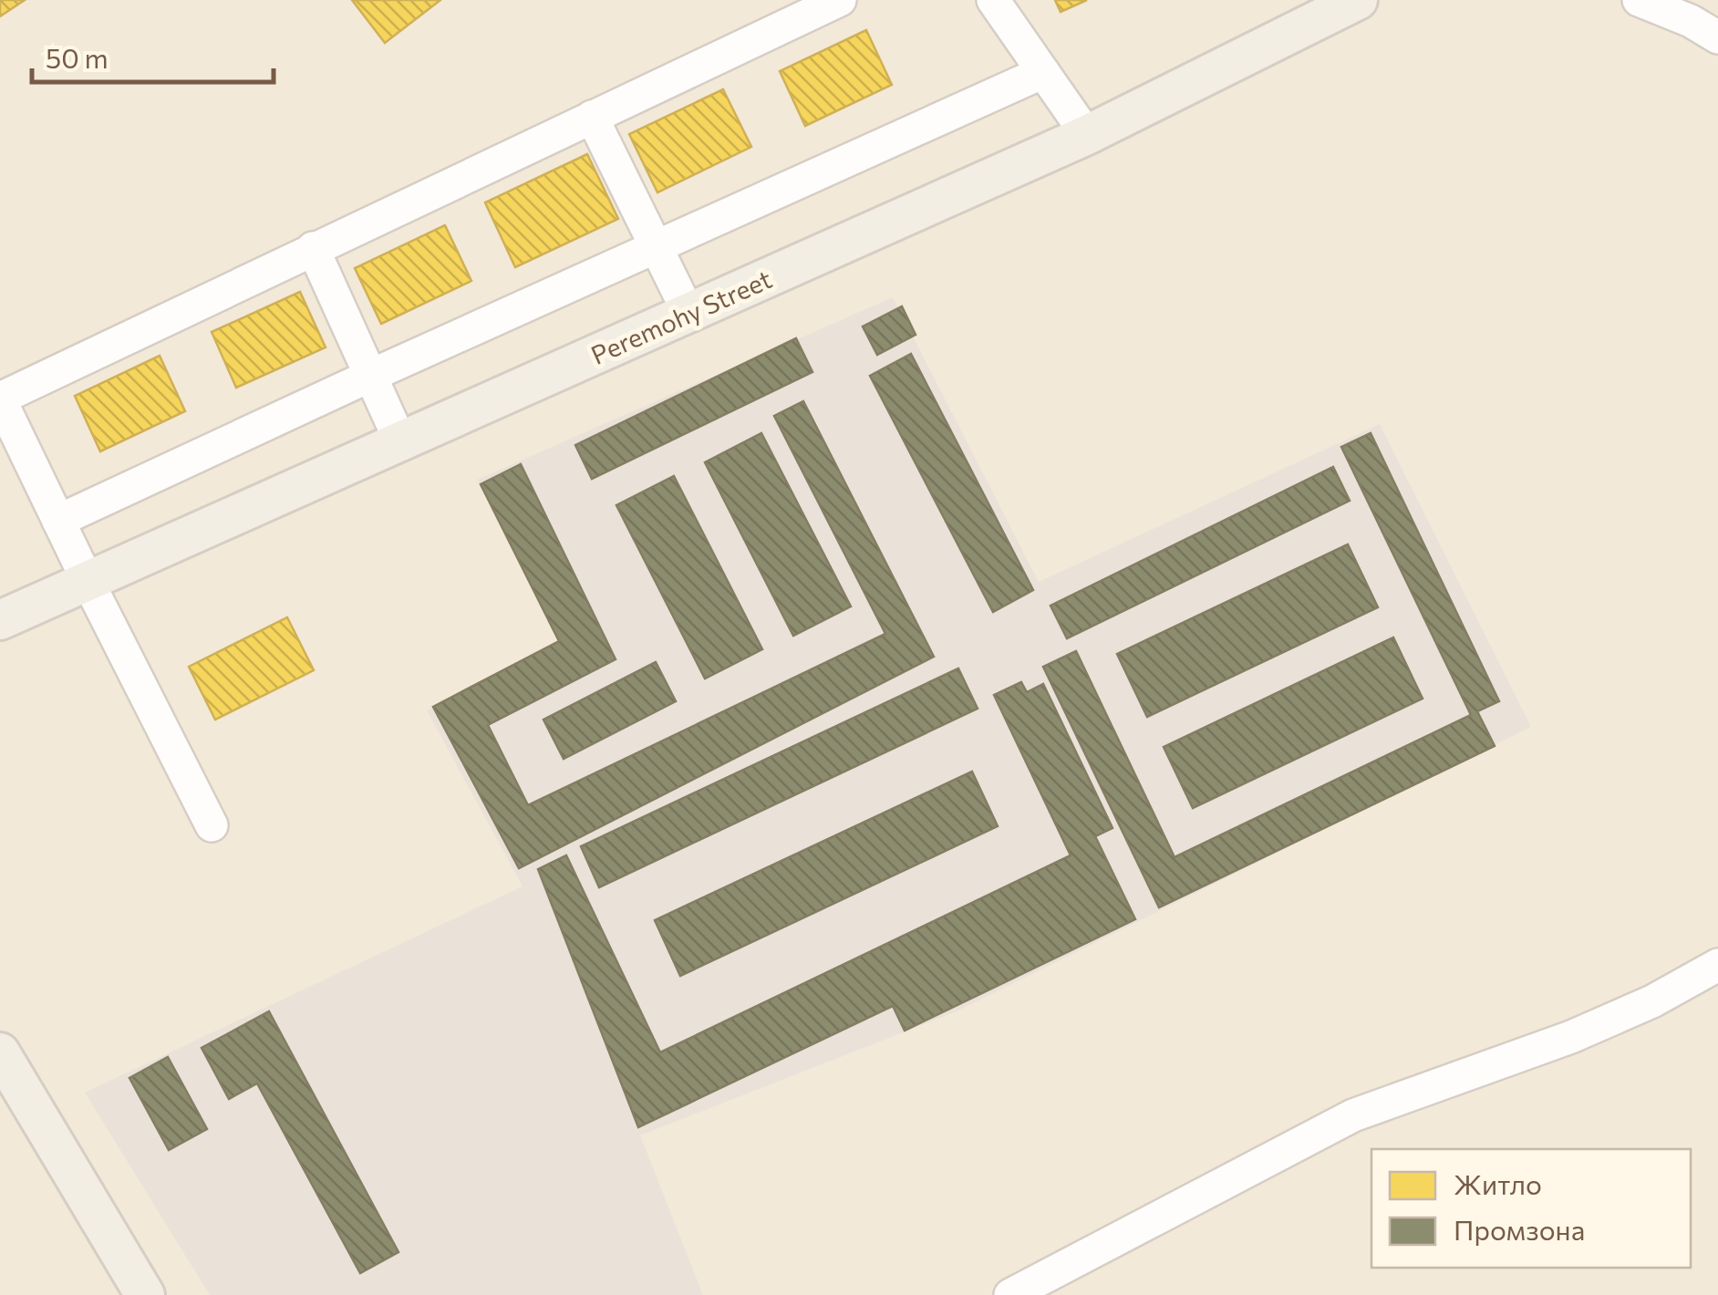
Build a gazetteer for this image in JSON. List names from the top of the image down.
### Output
{
  "streets": {
    "main road": ["Peremohy Street"]
  },
  "legend": ["Житло", "Промзона"],
  "scale_bar": "50 m"
}
